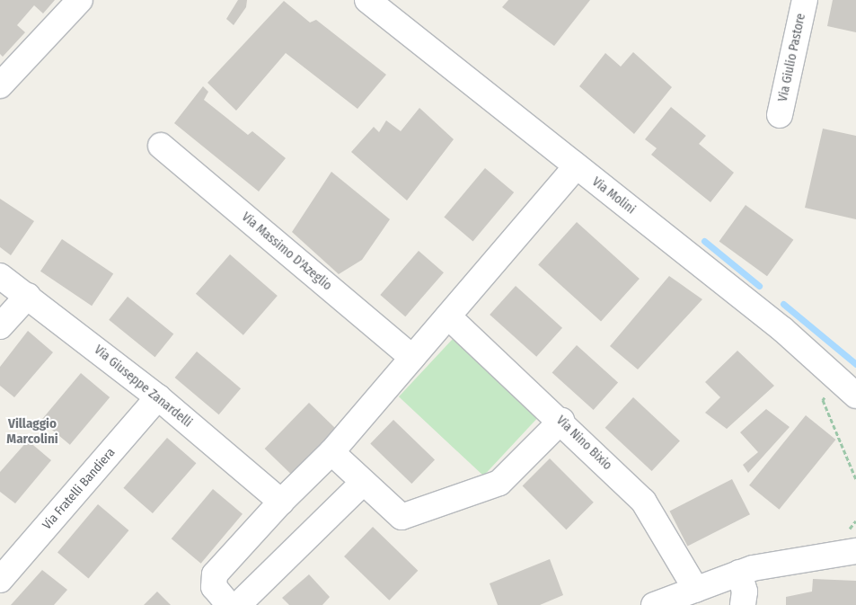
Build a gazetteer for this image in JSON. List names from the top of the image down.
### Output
{
  "streets": {
    "street": [
      "Via Giulio Pastore",
      "Via Molini",
      "Via Massimo D'Azeglio",
      "Via Giuseppe Zanardelli",
      "Via Nino Bixio",
      "Via Fratelli Bandiera"
    ]
  },
  "crossings": [
    ["Via Giuseppe Zanardelli", "Via Fratelli Bandiera"]
  ],
  "districts": ["Villaggio Marcolini"]
}
